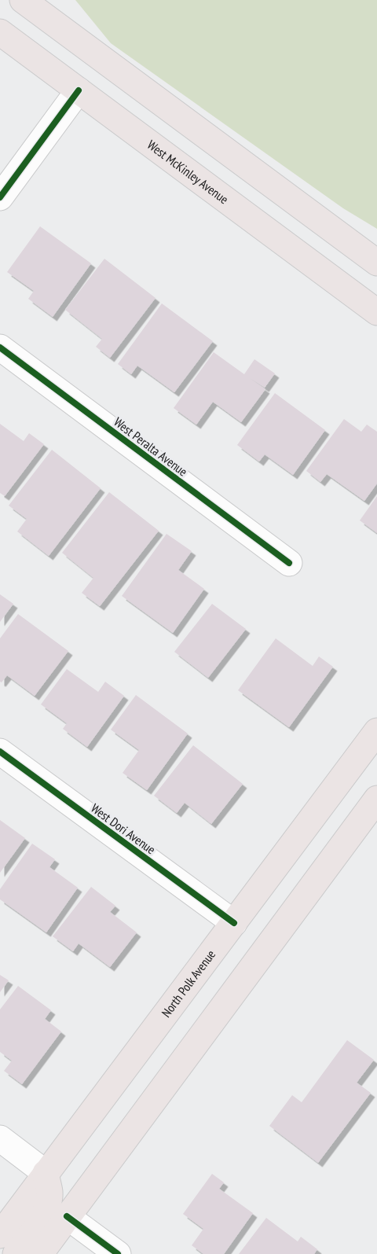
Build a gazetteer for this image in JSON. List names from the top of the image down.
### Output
{
  "streets": {
    "main road": ["West McKinley Avenue", "North Polk Avenue"],
    "street": ["West Peralta Avenue", "West Dori Avenue"]
  },
  "crossings": [
    ["West Dori Avenue", "North Polk Avenue"]
  ]
}
